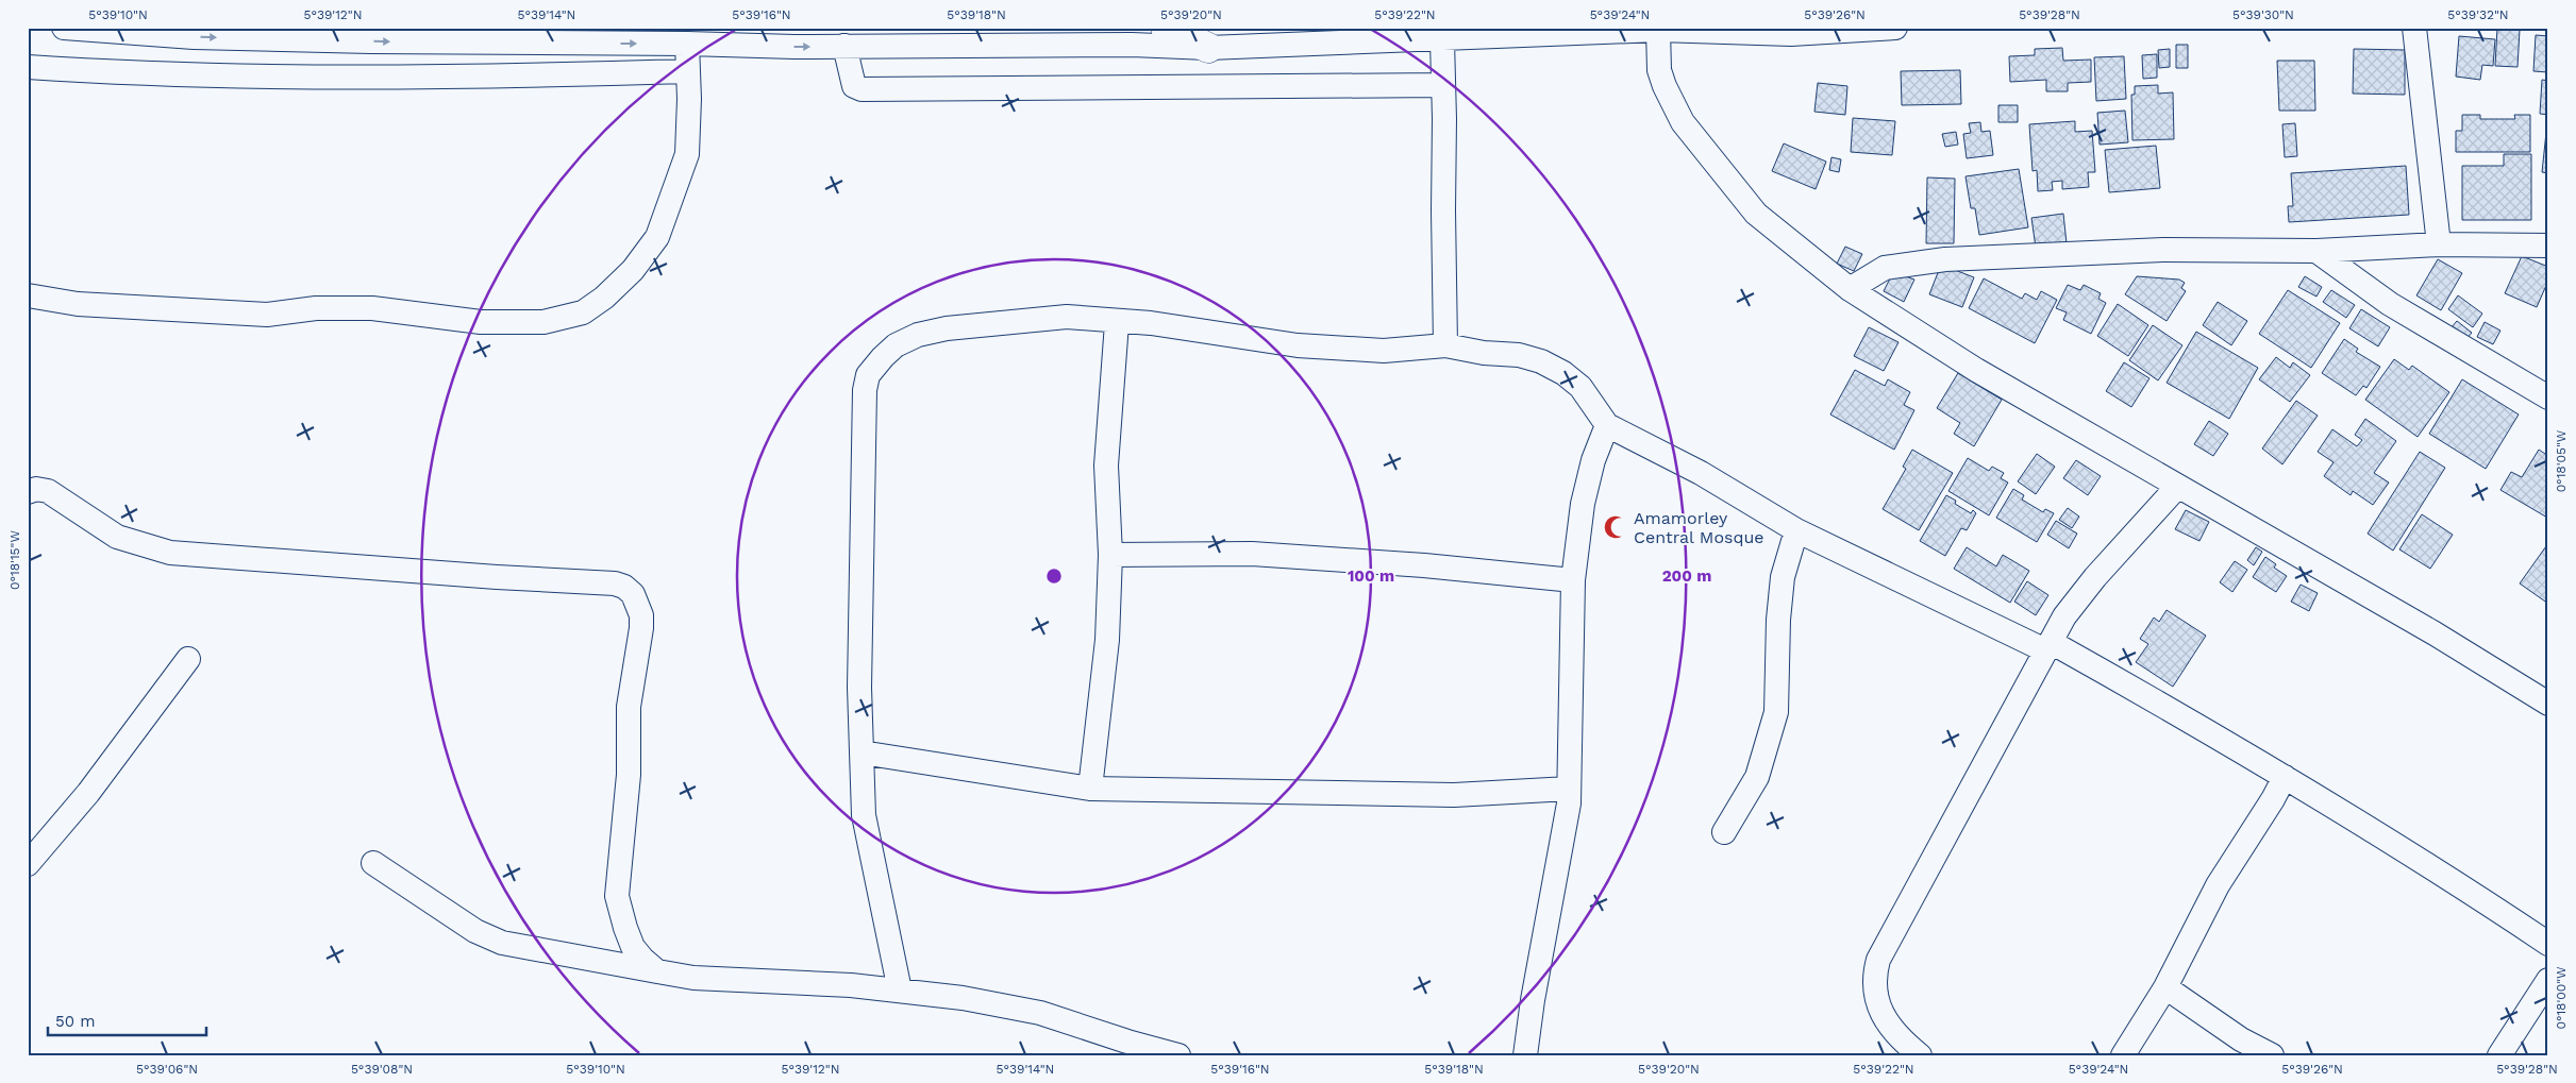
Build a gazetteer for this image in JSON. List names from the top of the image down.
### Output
{
  "places": {
    "mosque": ["Amamorley Central Mosque"]
  },
  "scale_bar": "50 m",
  "coordinates": [
    "5°39'10\"N",
    "5°39'12\"N",
    "5°39'14\"N",
    "5°39'16\"N",
    "5°39'18\"N",
    "5°39'20\"N",
    "5°39'22\"N",
    "5°39'24\"N",
    "5°39'26\"N",
    "5°39'28\"N",
    "5°39'30\"N",
    "5°39'32\"N",
    "0°18'05\"W",
    "0°18'15\"W",
    "0°18'00\"W",
    "5°39'06\"N",
    "5°39'08\"N"
  ],
  "rings": ["100 m", "200 m"]
}
